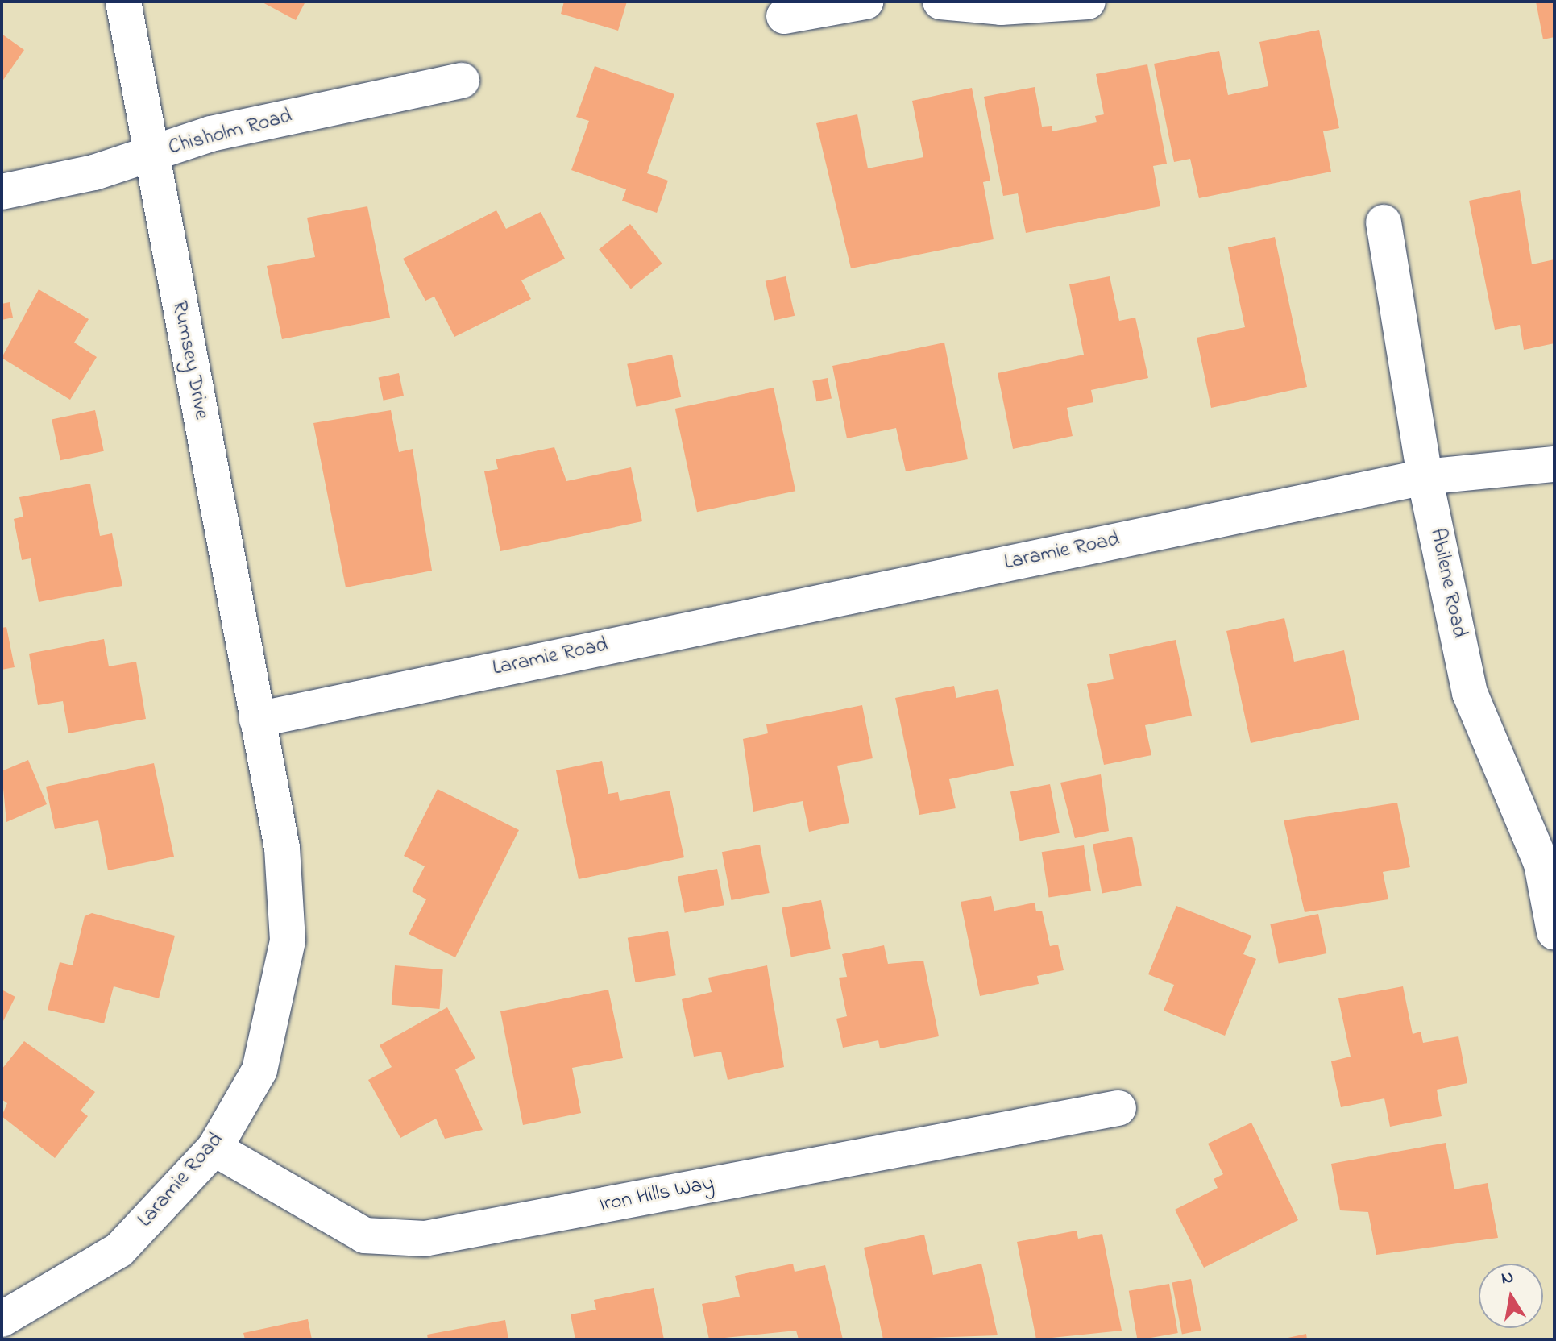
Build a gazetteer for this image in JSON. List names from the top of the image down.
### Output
{
  "streets": {
    "street": [
      "Chisholm Road",
      "Rumsey Drive",
      "Laramie Road",
      "Abilene Road",
      "Iron Hills Way"
    ]
  },
  "crossings": [
    ["Chisholm Road", "Rumsey Drive"],
    ["Rumsey Drive", "Laramie Road"],
    ["Laramie Road", "Abilene Road"],
    ["Laramie Road", "Iron Hills Way"]
  ],
  "north": "top"
}
